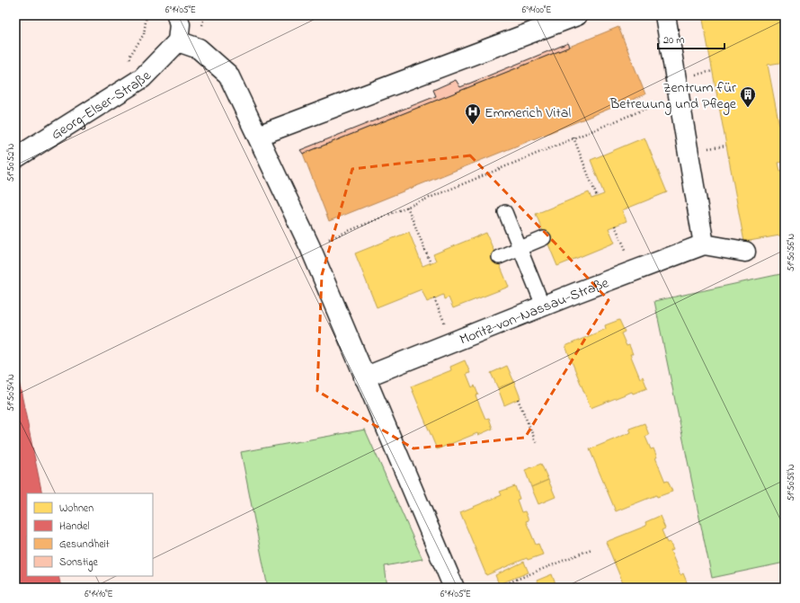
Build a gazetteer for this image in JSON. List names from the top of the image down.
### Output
{
  "streets": {
    "street": ["Georg-Elser-Straße", "Moritz-von-Nassau-Straße"]
  },
  "places": {
    "building": ["Zentrum für Betreuung und Pflege"],
    "hospital": ["Emmerich Vital"]
  },
  "legend": [
    "Wohnen",
    "Handel",
    "Gesundheit",
    "Sonstige"
  ],
  "scale_bar": "20 m",
  "coordinates": [
    "6°14'05\"E",
    "6°14'00\"E",
    "51°50'52\"N",
    "51°50'56\"N",
    "51°50'54\"N",
    "51°50'58\"N",
    "6°14'10\"E"
  ]
}
